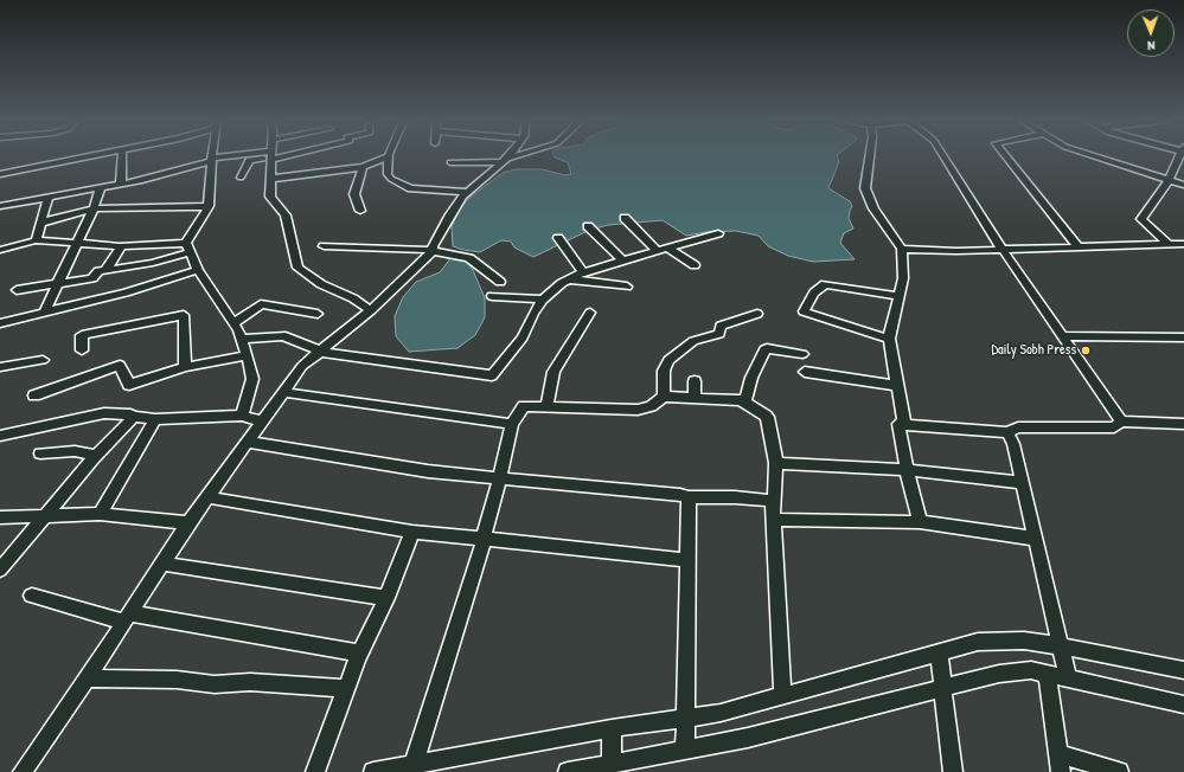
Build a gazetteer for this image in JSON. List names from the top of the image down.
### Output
{
  "places": ["Daily Sobh Press"],
  "north": "bottom"
}
